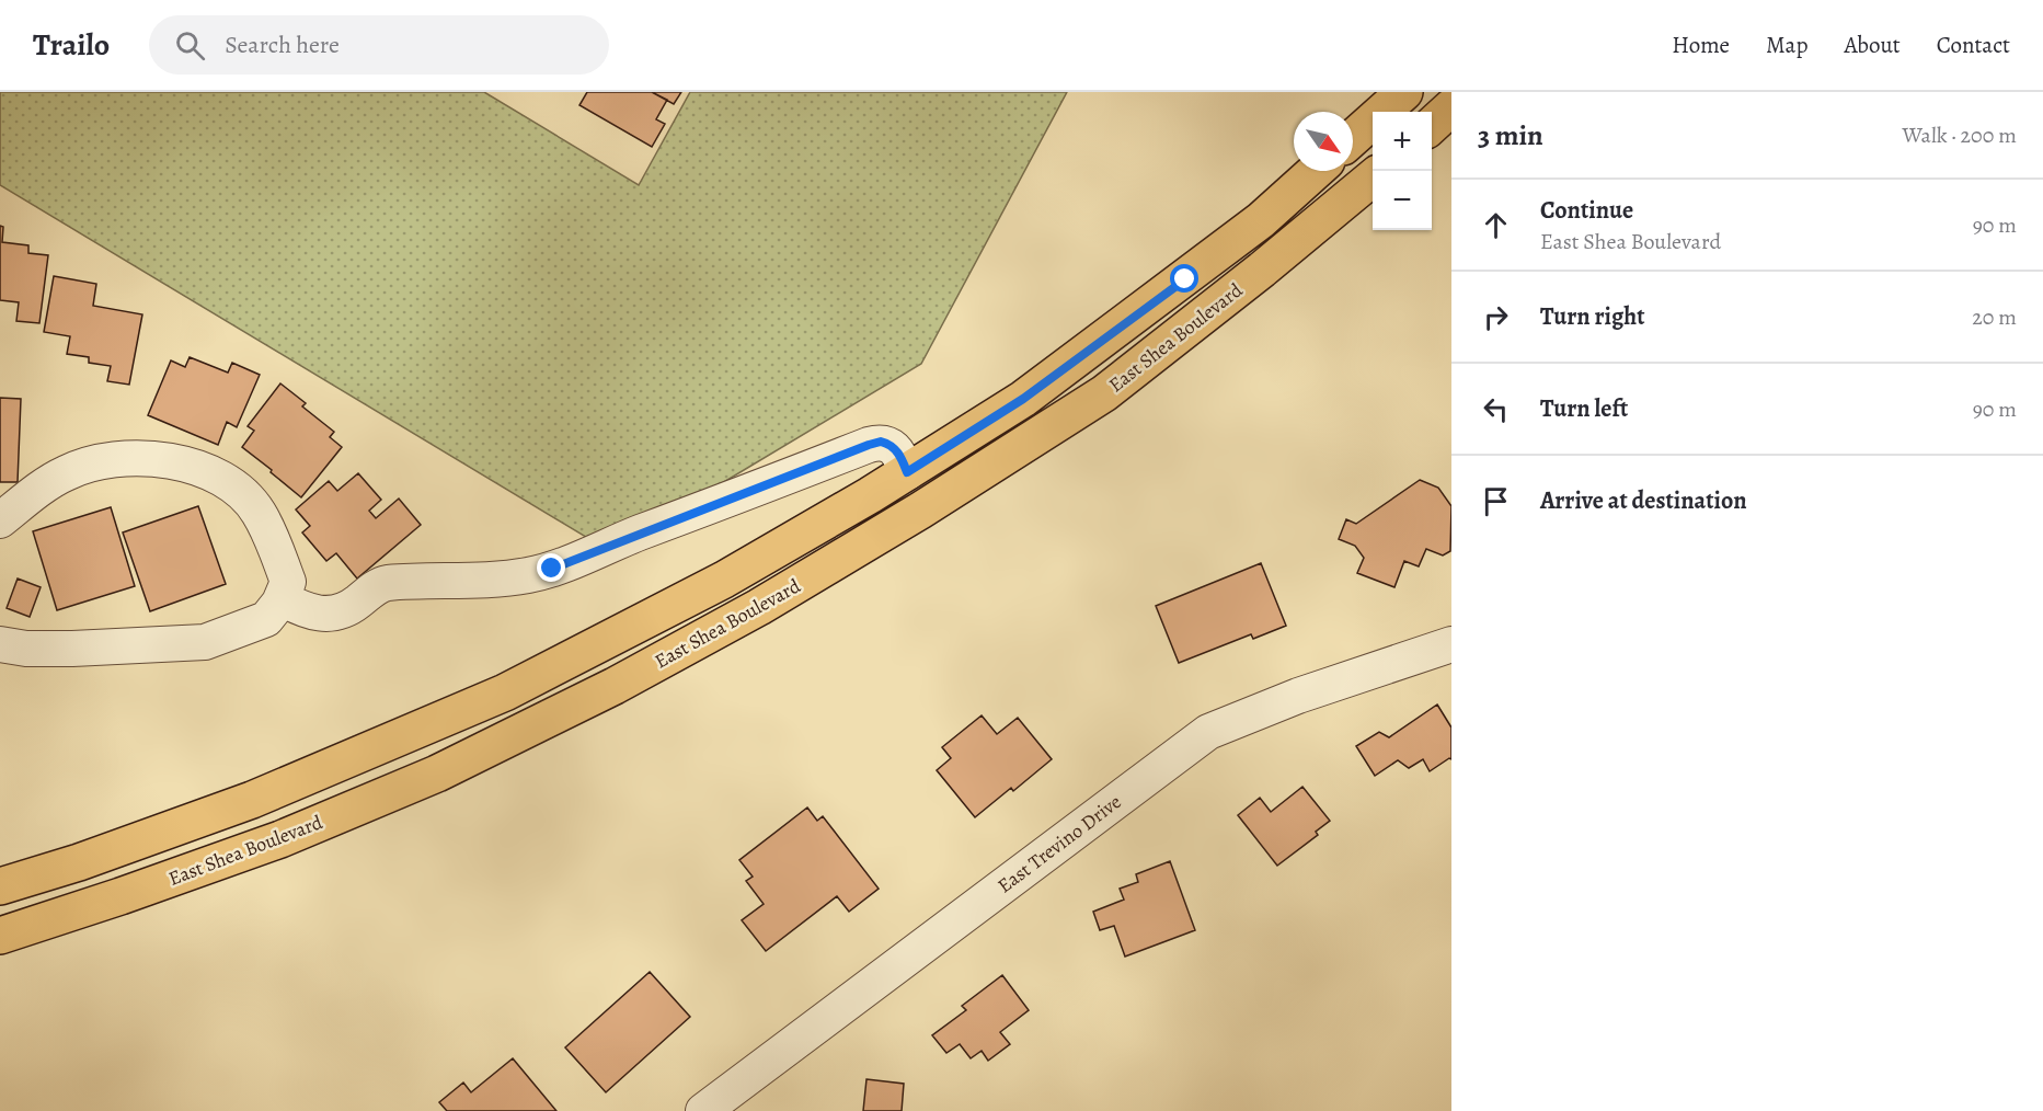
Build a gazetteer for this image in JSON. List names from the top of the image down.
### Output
{
  "streets": {
    "main road": ["East Shea Boulevard"],
    "street": ["East Trevino Drive"]
  },
  "north": "bottom right",
  "page": {
    "header": "Trailo",
    "search": "Search here",
    "nav": [
      "Home",
      "Map",
      "About",
      "Contact"
    ],
    "heading": ["3 min", "Walk · 200 m"],
    "map_buttons": ["+", "−"],
    "list": [
      ["Continue", "East Shea Boulevard", "90 m"],
      ["Turn right", "20 m"],
      ["Turn left", "90 m"],
      "Arrive at destination"
    ]
  }
}
